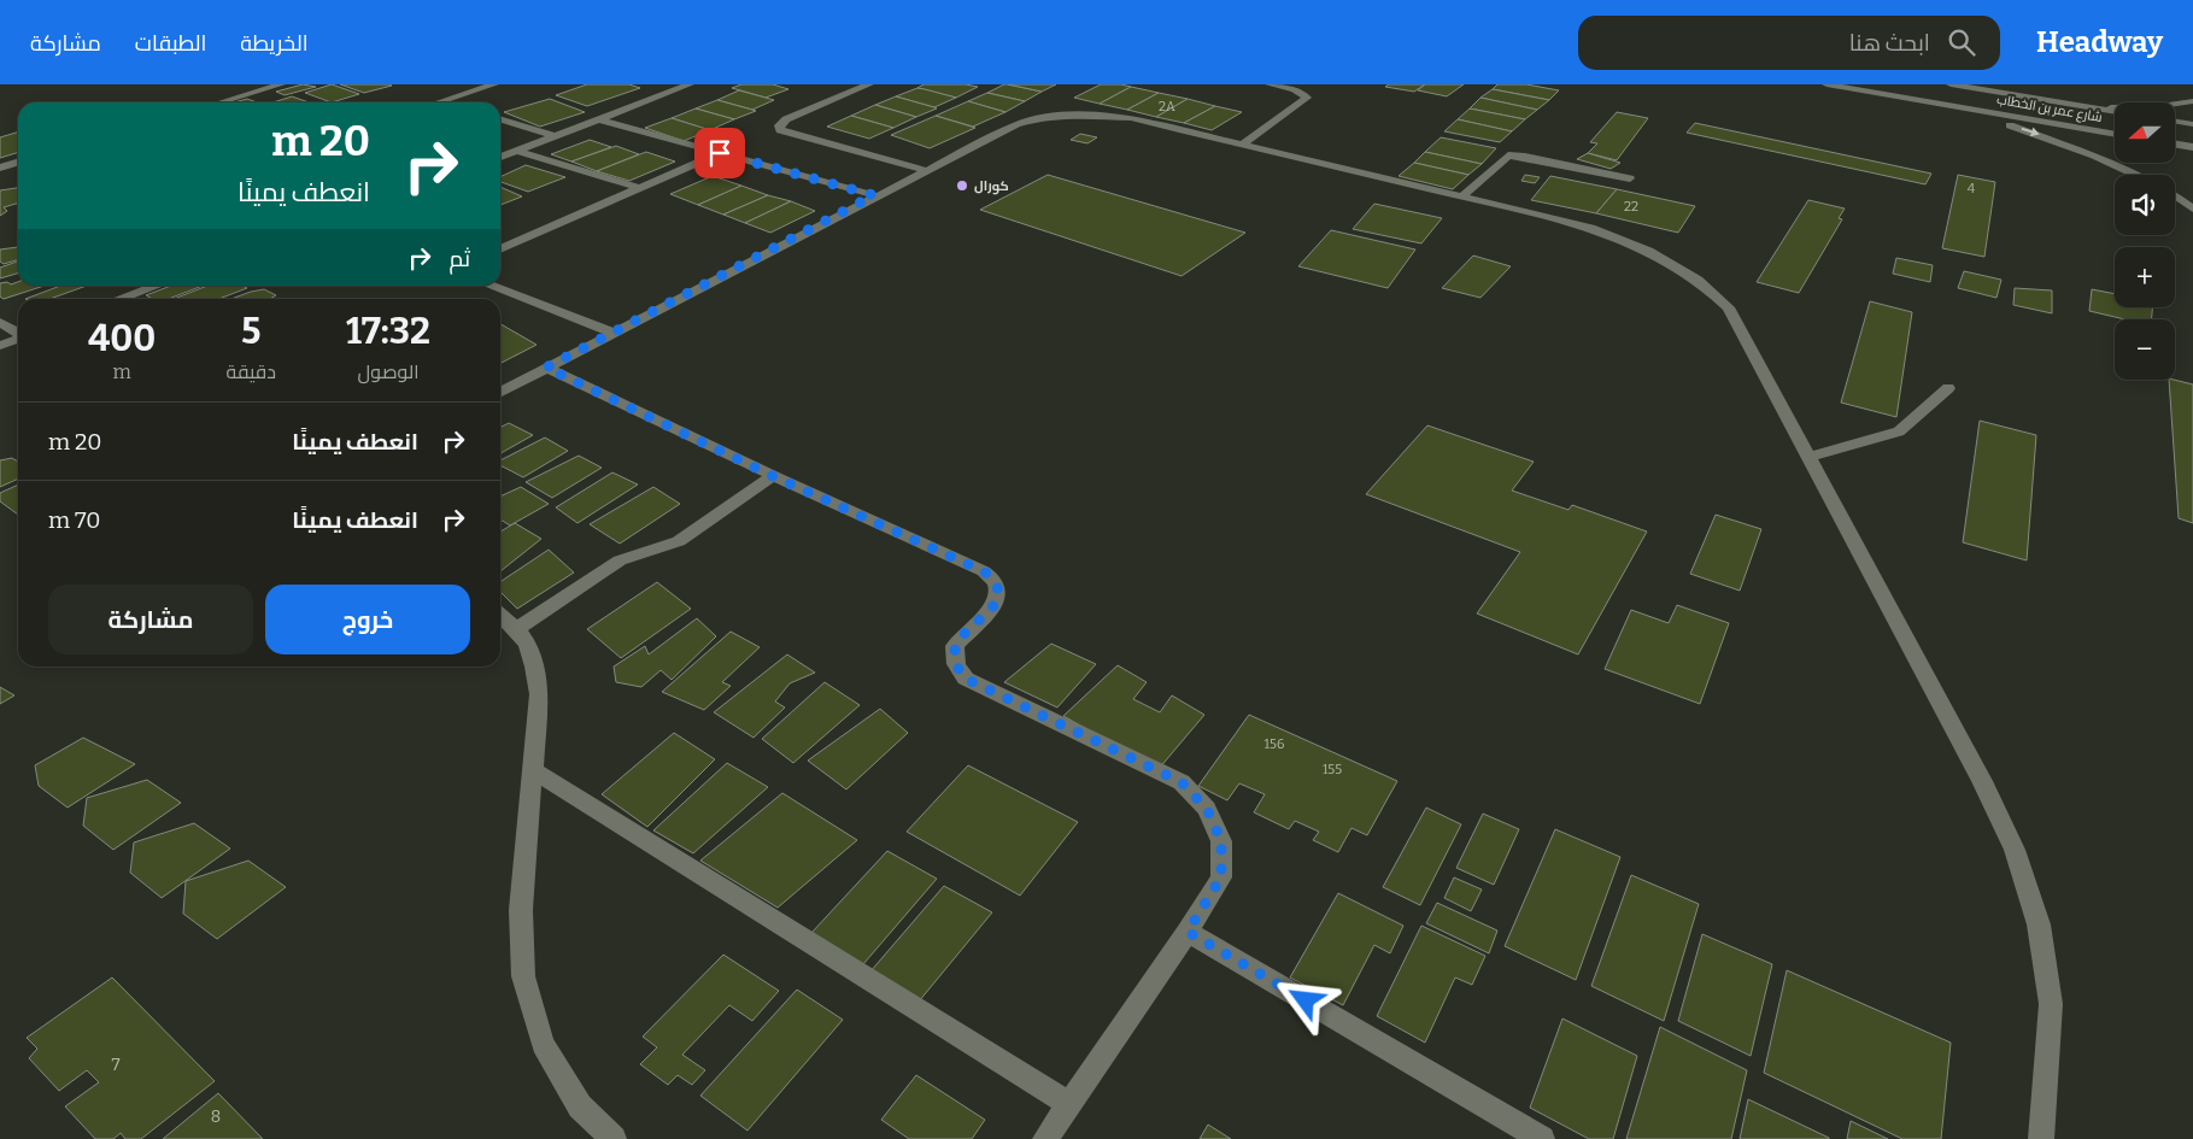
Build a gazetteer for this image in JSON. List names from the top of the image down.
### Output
{
  "streets": {
    "street": ["شارع عمر بن الخطاب"]
  },
  "places": ["كورال"],
  "house_numbers": [
    "2A",
    "4",
    "22",
    "156",
    "155",
    "7",
    "8"
  ],
  "north": "left",
  "page": {
    "header": "Headway",
    "search": "ابحث هنا",
    "nav": ["الخريطة", "الطبقات", "مشاركة"],
    "map_buttons": ["+", "−"],
    "turn": ["20 m", "انعطف يمينًا"],
    "then": "ثم",
    "eta": [
      "17:32",
      "الوصول",
      "5",
      "دقيقة",
      "400",
      "m"
    ],
    "list": [
      {
        "name": "انعطف يمينًا",
        "value": "20 m"
      },
      {
        "name": "انعطف يمينًا",
        "value": "70 m"
      }
    ],
    "buttons": ["خروج", "مشاركة"]
  }
}
